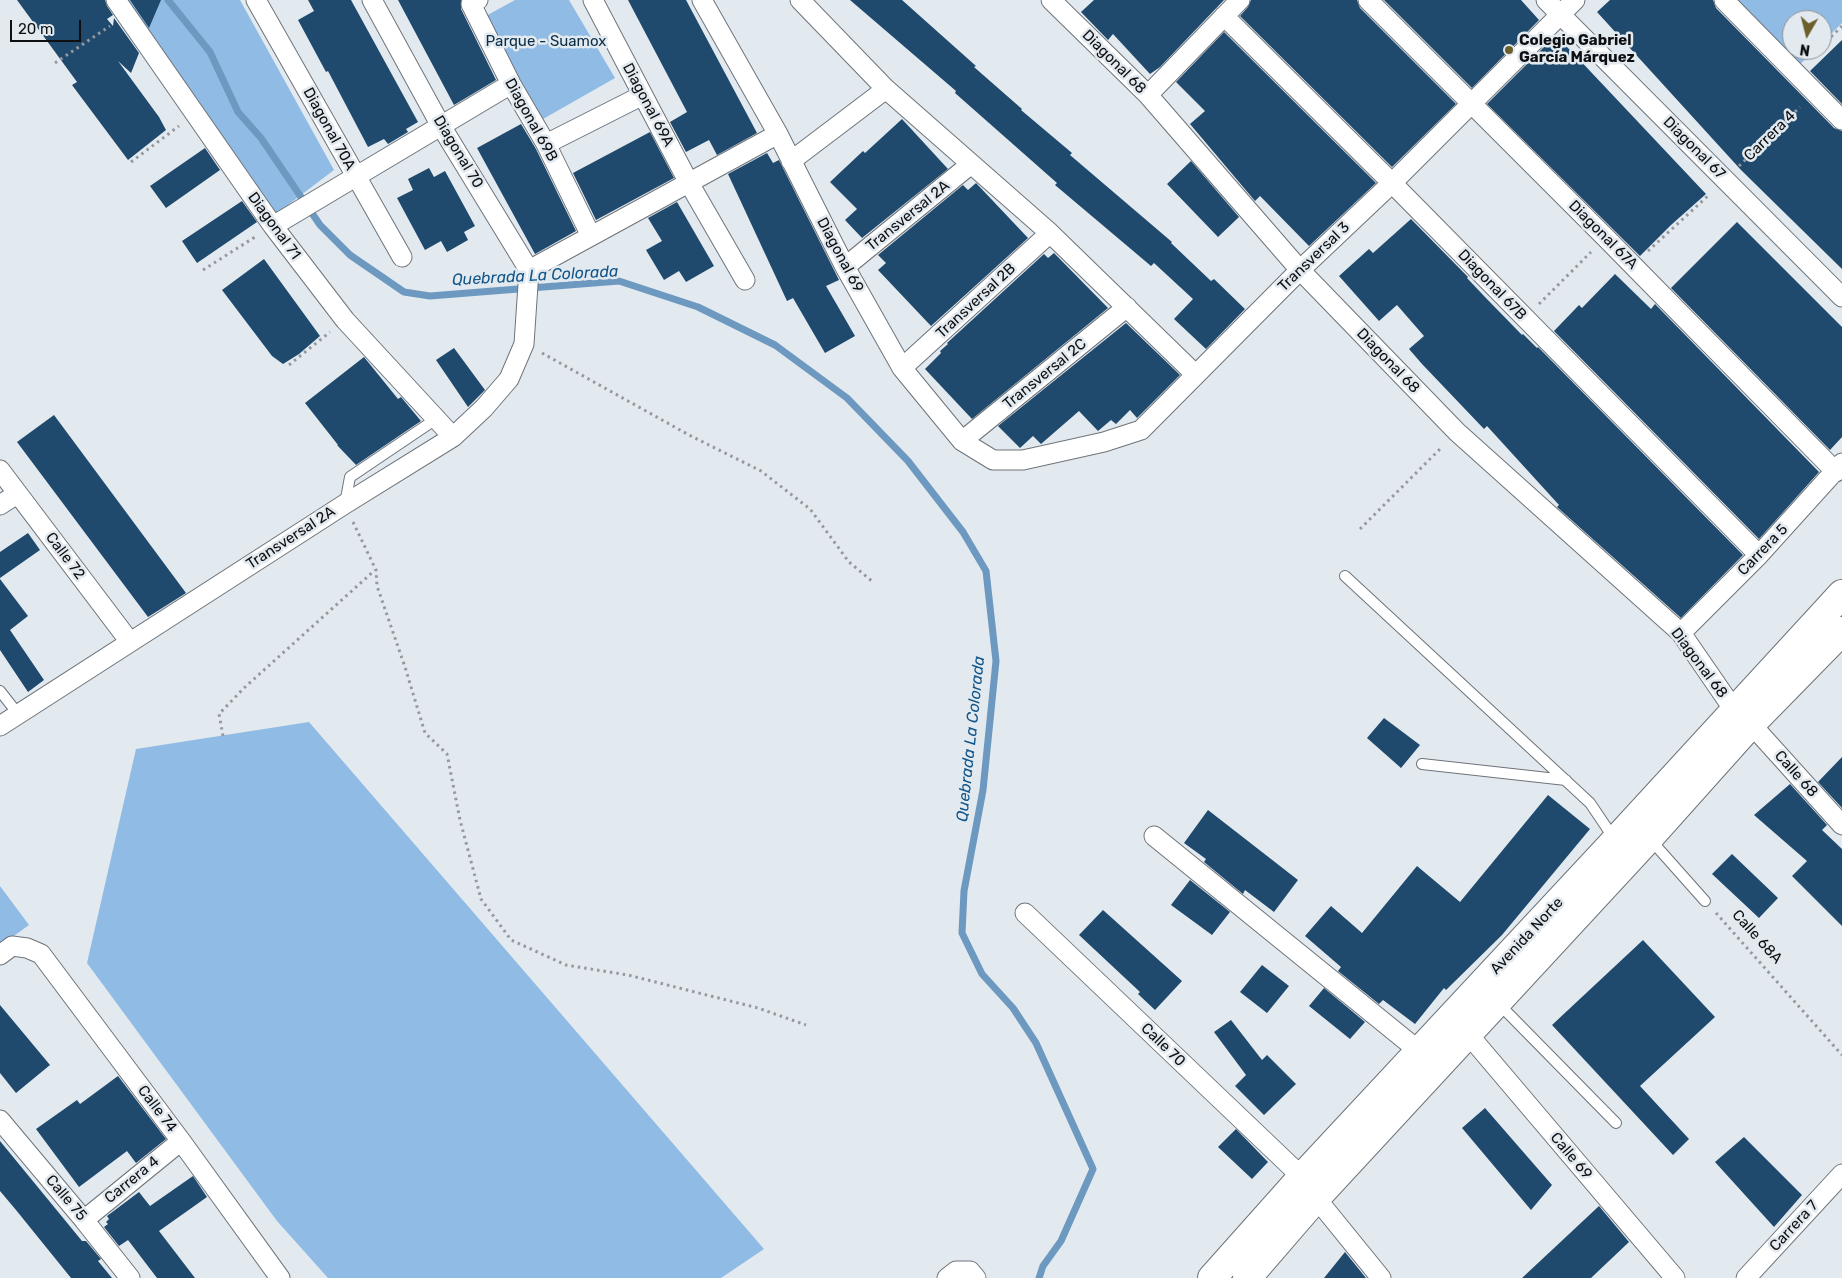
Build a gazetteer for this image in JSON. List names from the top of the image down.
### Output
{
  "streets": {
    "main road": ["Avenida Norte"],
    "street": [
      "Diagonal 68",
      "Diagonal 69A",
      "Diagonal 69B",
      "Diagonal 70A",
      "Carrera 4",
      "Diagonal 67",
      "Diagonal 70",
      "Transversal 2A",
      "Diagonal 71",
      "Diagonal 67A",
      "Diagonal 69",
      "Transversal 3",
      "Diagonal 67B",
      "Transversal 2B",
      "Transversal 2C",
      "Carrera 5",
      "Calle 72",
      "Calle 68",
      "Calle 70",
      "Calle 74",
      "Calle 69",
      "Calle 75",
      "Carrera 7"
    ],
    "path": ["Calle 68A"]
  },
  "crossings": [
    ["Diagonal 68", "Transversal 3"],
    ["Diagonal 68", "Carrera 5"],
    ["Diagonal 68", "Calle 68"],
    ["Diagonal 68", "Avenida Norte"],
    ["Carrera 4", "Diagonal 67"],
    ["Carrera 4", "Diagonal 67A"],
    ["Carrera 4", "Calle 74"],
    ["Carrera 4", "Calle 75"],
    ["Diagonal 67", "Transversal 3"],
    ["Diagonal 70", "Transversal 2A"],
    ["Transversal 2A", "Diagonal 71"],
    ["Transversal 2A", "Diagonal 69"],
    ["Transversal 2A", "Calle 72"],
    ["Diagonal 67A", "Transversal 3"],
    ["Diagonal 67A", "Carrera 5"],
    ["Diagonal 69", "Transversal 3"],
    ["Diagonal 69", "Transversal 2B"],
    ["Diagonal 69", "Transversal 2C"],
    ["Transversal 3", "Diagonal 67B"],
    ["Diagonal 67B", "Carrera 5"],
    ["Calle 68", "Avenida Norte"],
    ["Avenida Norte", "Calle 70"],
    ["Avenida Norte", "Calle 69"]
  ],
  "water": ["Quebrada La Colorada"],
  "parks": ["Parque - Suamox"],
  "places": ["Colegio Gabriel García Márquez"],
  "scale_bar": "20 m",
  "north": "bottom"
}
